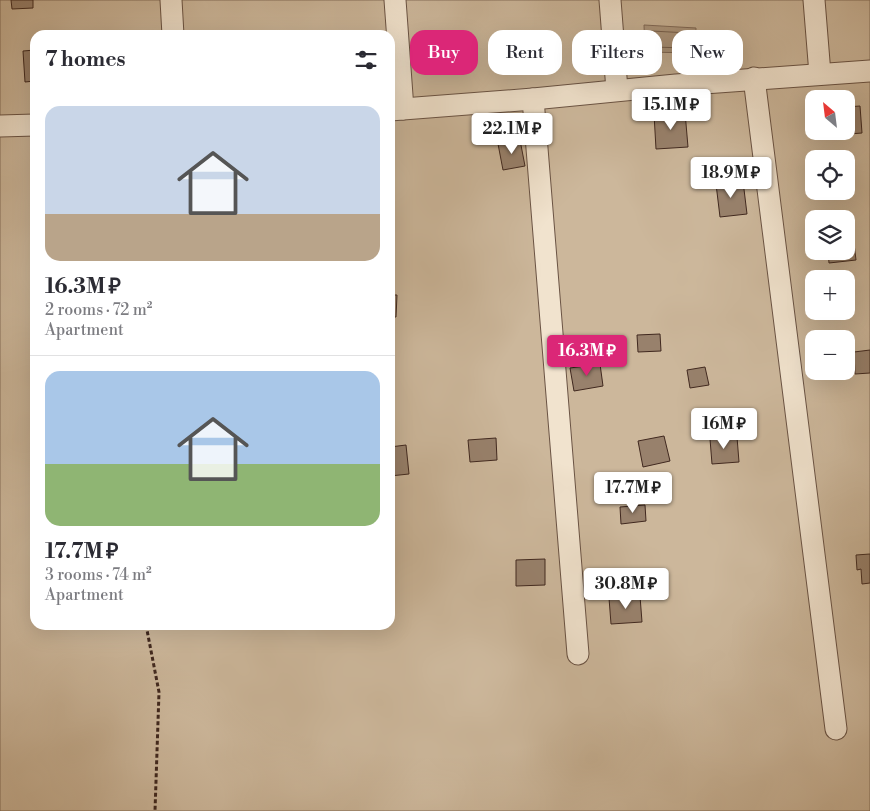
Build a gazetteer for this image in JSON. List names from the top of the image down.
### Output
{
  "north": "top left",
  "page": {
    "chip": [
      "Buy",
      "Rent",
      "Filters",
      "New"
    ],
    "heading": "7 homes",
    "price": [
      "15.1M ₽",
      "22.1M ₽",
      "18.9M ₽",
      "16.3M ₽",
      "16M ₽",
      "17.7M ₽",
      "30.8M ₽"
    ],
    "map_buttons": ["+", "−"],
    "list": [
      {
        "name": "16.3M ₽",
        "note": "2 rooms · 72 m² · Apartment"
      },
      {
        "name": "17.7M ₽",
        "note": "3 rooms · 74 m² · Apartment"
      }
    ]
  }
}
